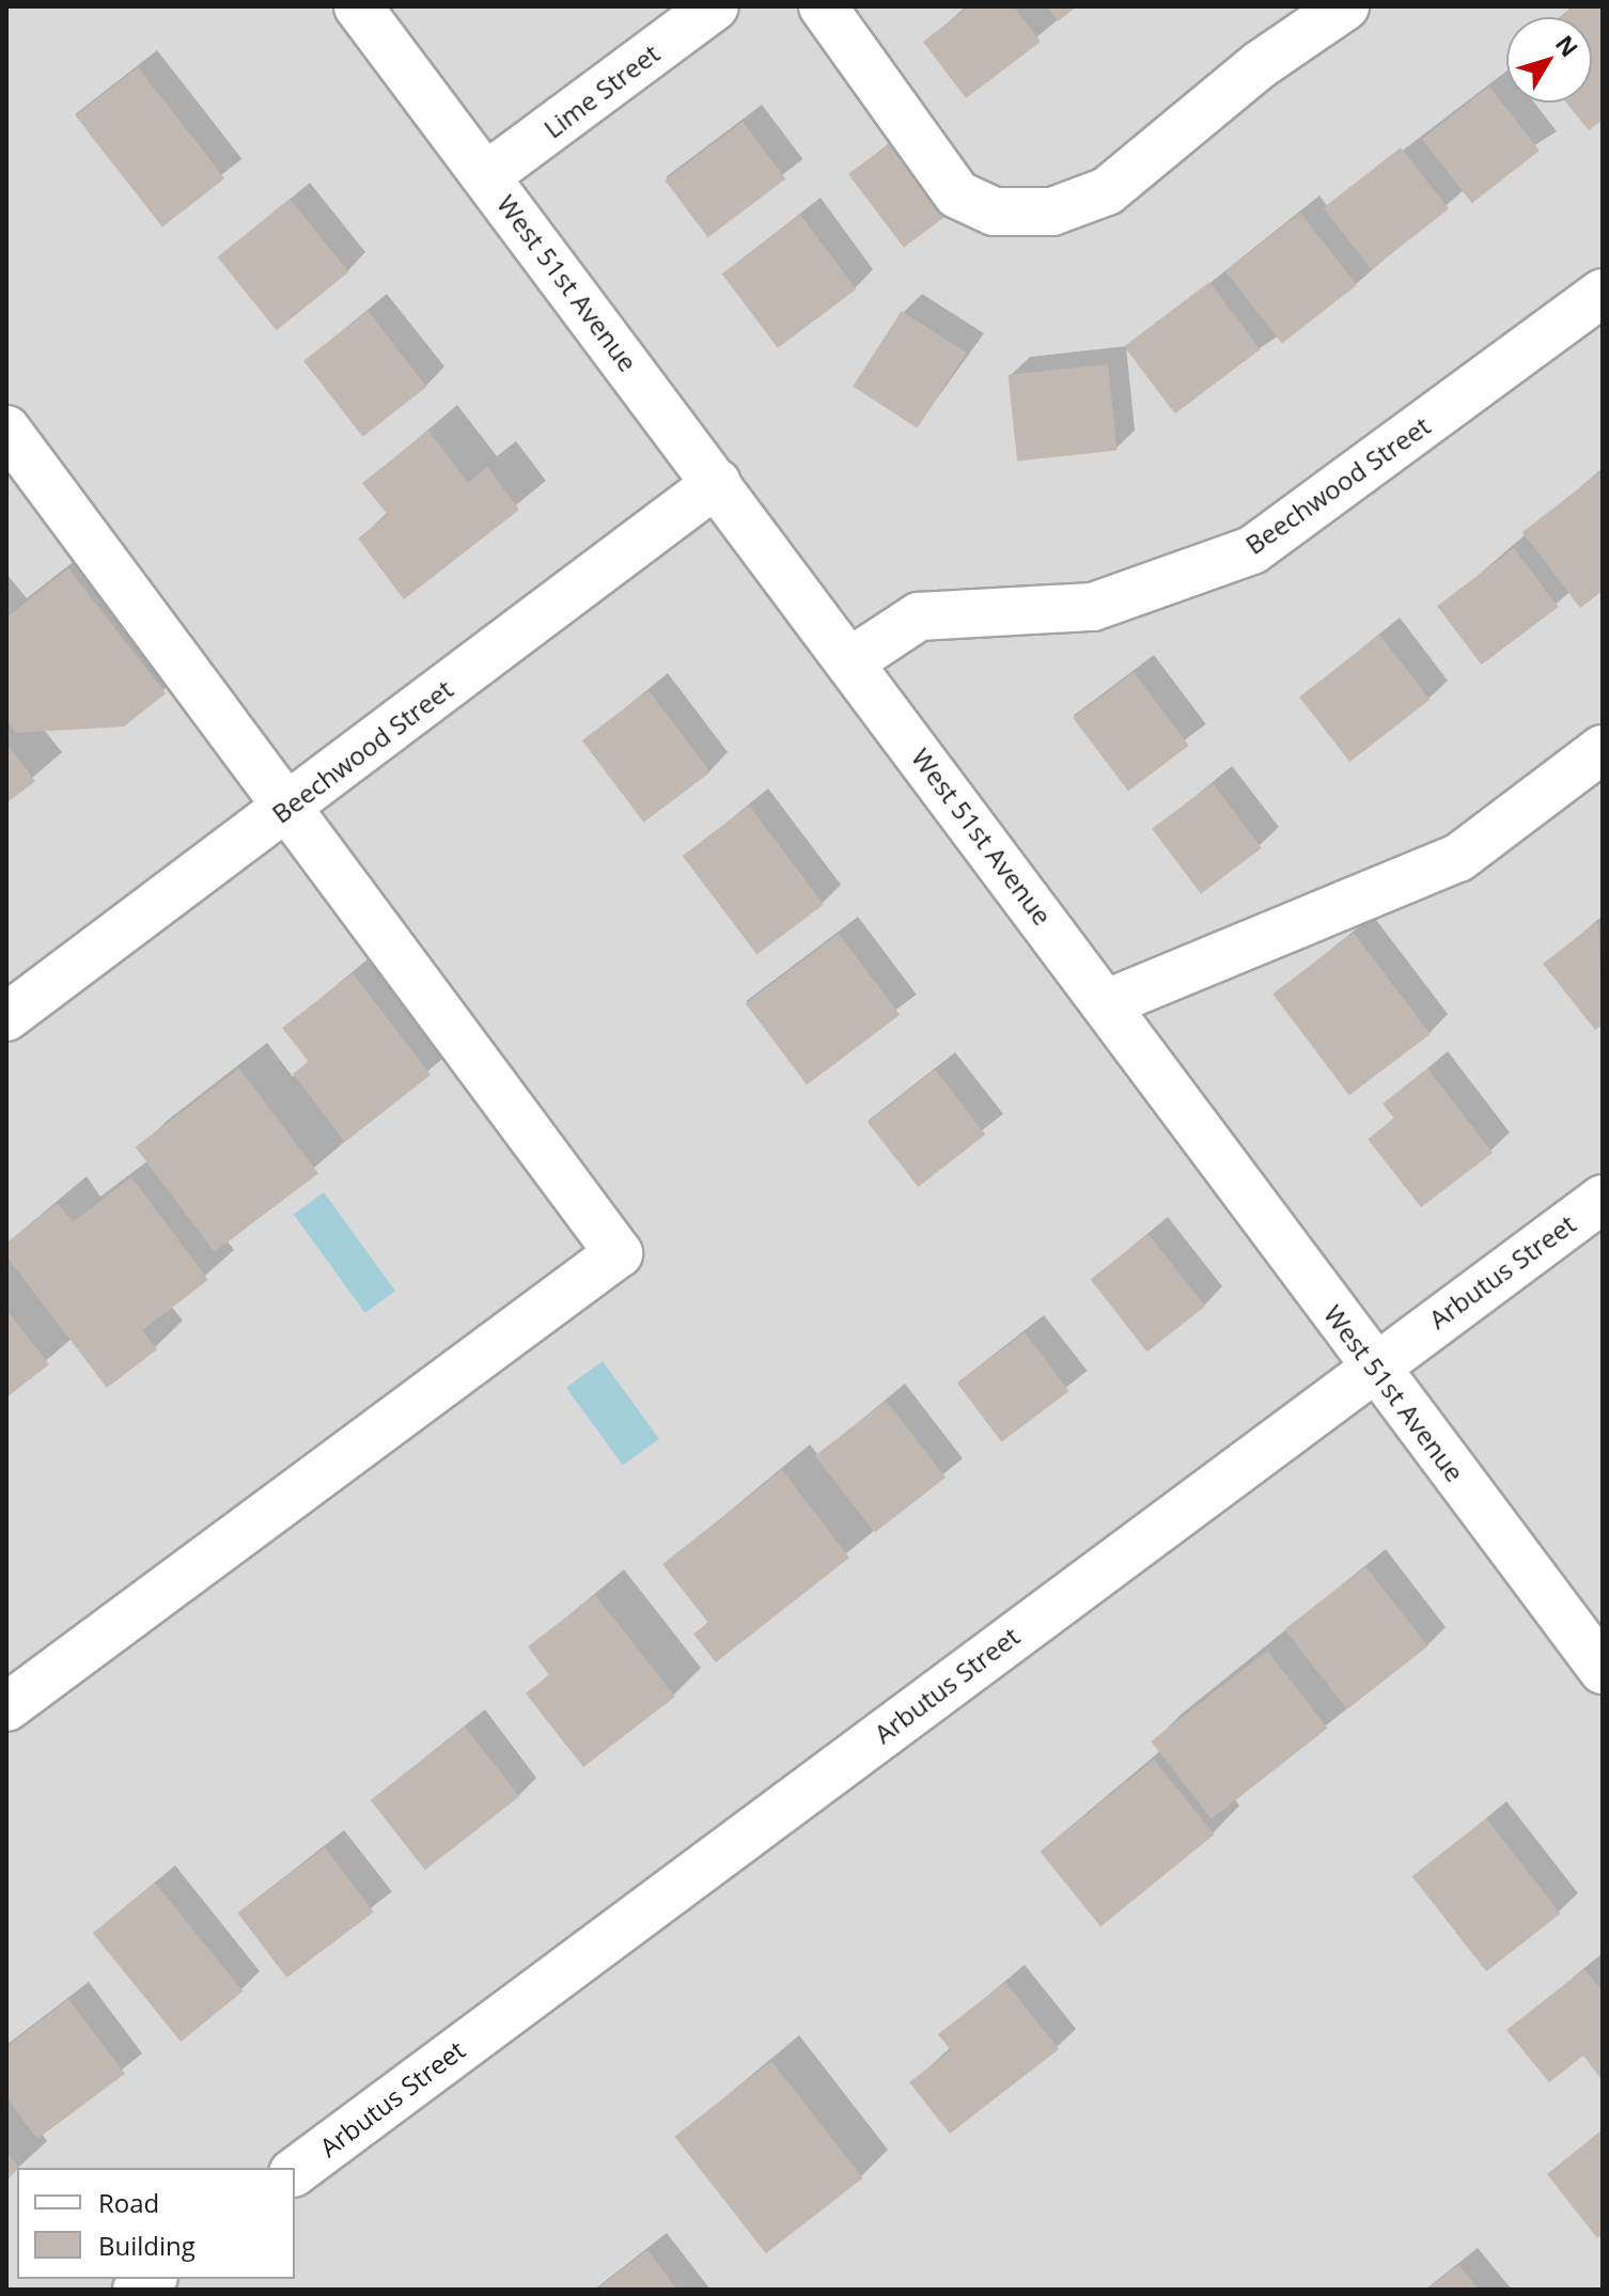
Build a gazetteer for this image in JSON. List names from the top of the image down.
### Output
{
  "streets": {
    "street": [
      "Lime Street",
      "West 51st Avenue",
      "Beechwood Street",
      "Arbutus Street"
    ]
  },
  "crossings": [
    ["Lime Street", "West 51st Avenue"],
    ["West 51st Avenue", "Beechwood Street"],
    ["West 51st Avenue", "Arbutus Street"]
  ],
  "legend": ["Road", "Building"],
  "north": "top right"
}
